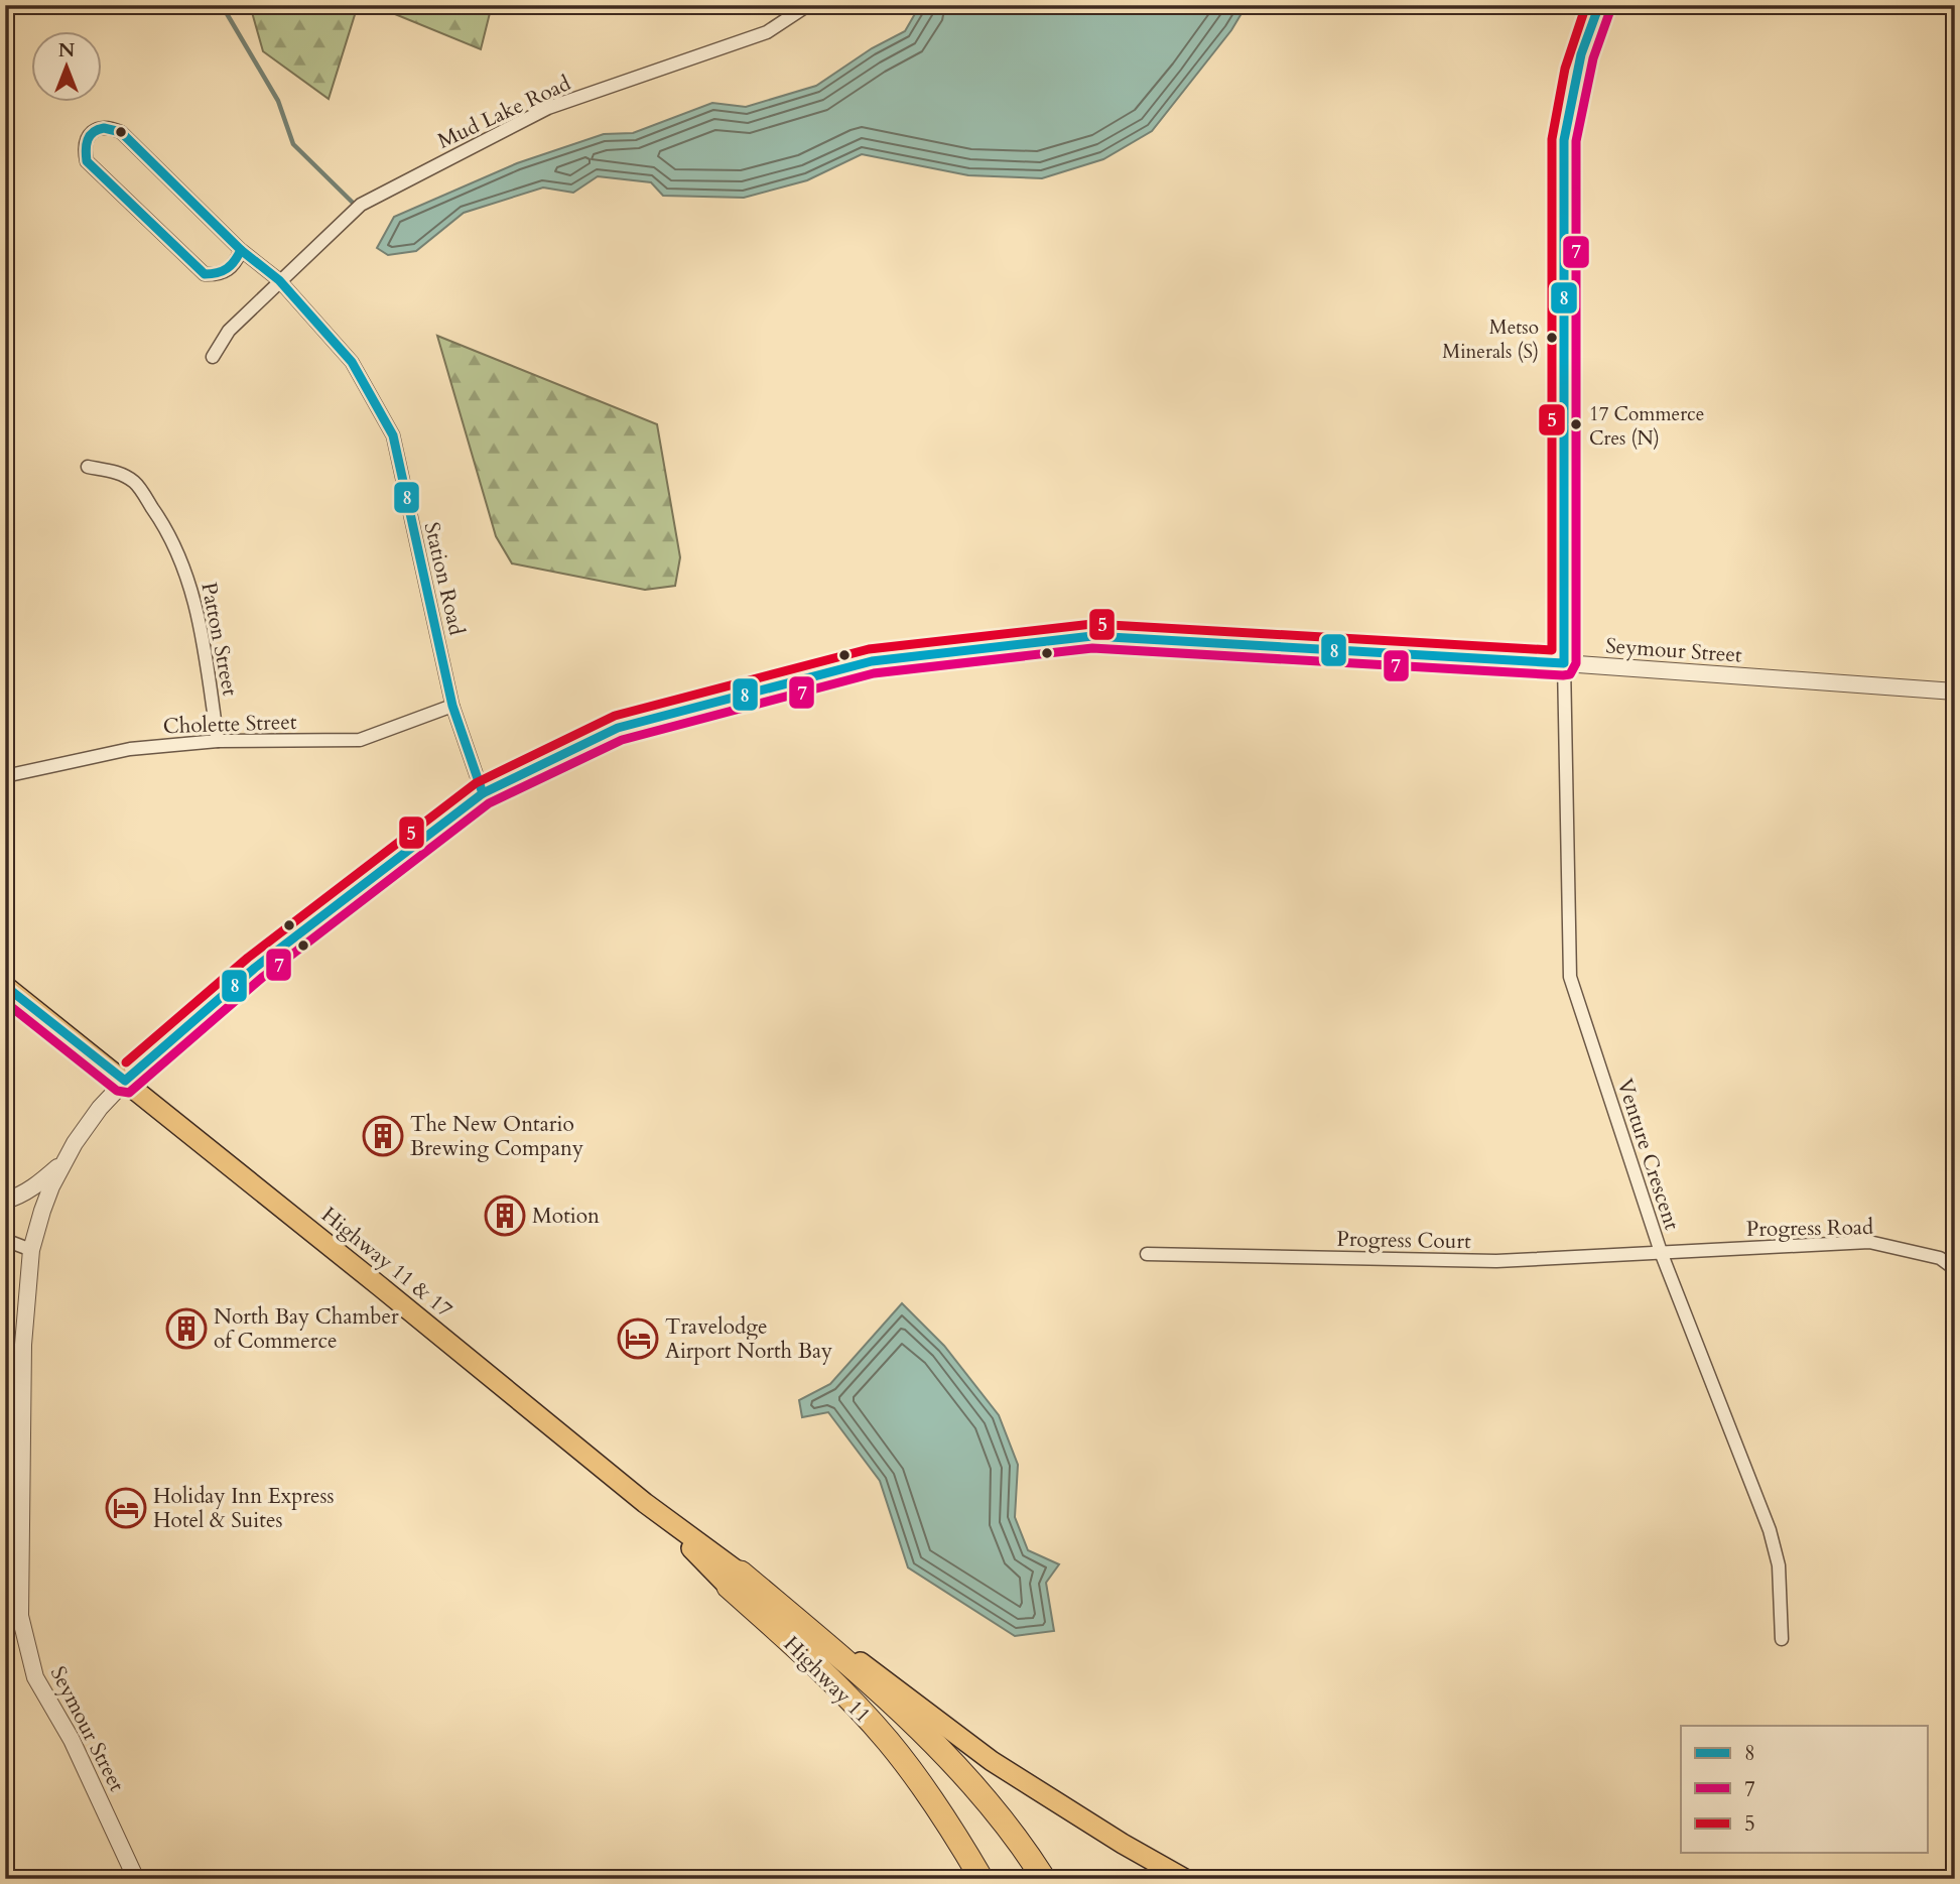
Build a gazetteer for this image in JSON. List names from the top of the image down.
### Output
{
  "streets": {
    "highway": ["Highway 11 & 17", "Highway 11"],
    "street": [
      "Mud Lake Road",
      "Station Road",
      "Patton Street",
      "Seymour Street",
      "Cholette Street",
      "Venture Crescent",
      "Progress Road",
      "Progress Court"
    ]
  },
  "crossings": [
    ["Mud Lake Road", "Station Road"],
    ["Station Road", "Seymour Street"],
    ["Station Road", "Cholette Street"],
    ["Patton Street", "Cholette Street"],
    ["Seymour Street", "Venture Crescent"],
    ["Seymour Street", "Highway 11 & 17"],
    ["Venture Crescent", "Progress Road"],
    ["Venture Crescent", "Progress Court"],
    ["Progress Road", "Progress Court"],
    ["Highway 11 & 17", "Highway 11"]
  ],
  "places": {
    "other": ["Metso Minerals (S)", "17 Commerce Cres (N)"],
    "building": ["The New Ontario Brewing Company", "Motion", "North Bay Chamber of Commerce"],
    "hotel": ["Travelodge Airport North Bay", "Holiday Inn Express Hotel & Suites"]
  },
  "lines": ["transit line 8", "transit line 5", "transit line 7"],
  "legend": ["8", "7", "5"],
  "north": "top"
}
